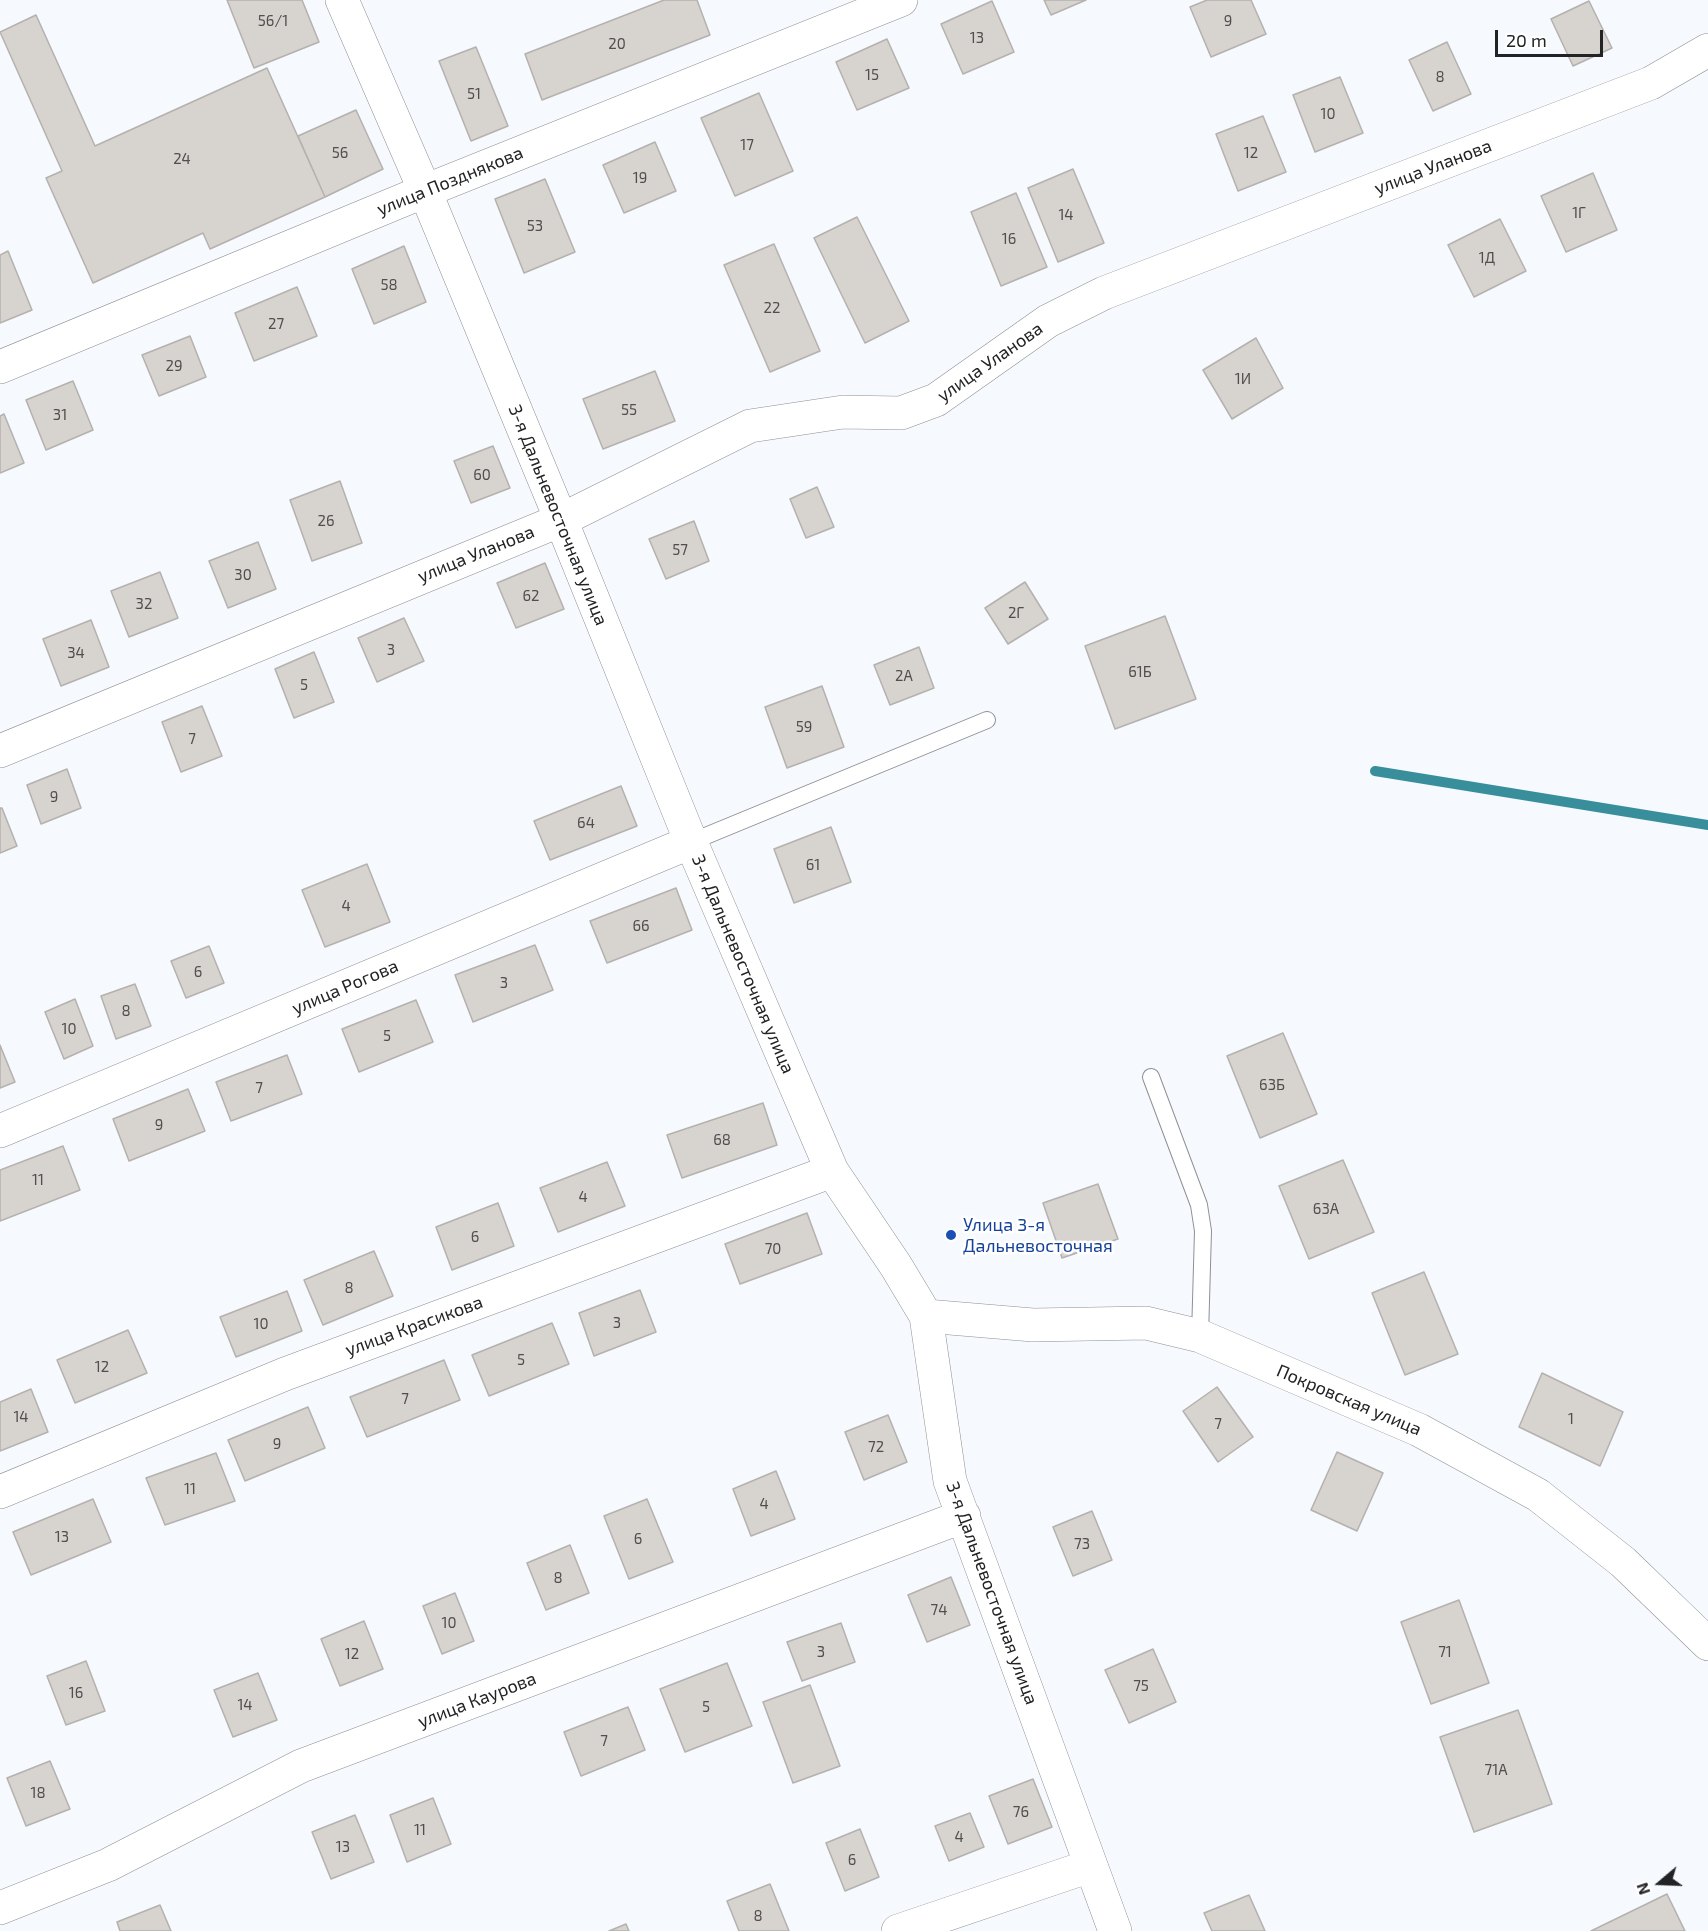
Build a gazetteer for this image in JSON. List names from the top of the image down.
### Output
{
  "streets": {
    "street": [
      "улица Уланова",
      "улица Позднякова",
      "3-я Дальневосточная улица",
      "улица Рогова",
      "улица Красикова",
      "Покровская улица",
      "улица Каурова"
    ]
  },
  "crossings": [
    ["улица Уланова", "3-я Дальневосточная улица"],
    ["улица Позднякова", "3-я Дальневосточная улица"],
    ["3-я Дальневосточная улица", "улица Рогова"],
    ["3-я Дальневосточная улица", "улица Красикова"],
    ["3-я Дальневосточная улица", "Покровская улица"],
    ["3-я Дальневосточная улица", "улица Каурова"]
  ],
  "places": ["Улица 3-я Дальневосточная"],
  "house_numbers": [
    "56/1",
    "9",
    "13",
    "20",
    "15",
    "8",
    "51",
    "10",
    "17",
    "56",
    "12",
    "24",
    "19",
    "1Г",
    "14",
    "53",
    "16",
    "1Д",
    "58",
    "22",
    "27",
    "29",
    "1И",
    "55",
    "31",
    "60",
    "26",
    "57",
    "30",
    "62",
    "32",
    "2Г",
    "3",
    "34",
    "61Б",
    "2А",
    "5",
    "59",
    "7",
    "9",
    "64",
    "61",
    "4",
    "66",
    "6",
    "3",
    "8",
    "10",
    "5",
    "63Б",
    "7",
    "9",
    "68",
    "11",
    "4",
    "63А",
    "6",
    "70",
    "8",
    "3",
    "10",
    "5",
    "12",
    "7",
    "14",
    "1",
    "7",
    "9",
    "72",
    "11",
    "4",
    "13",
    "6",
    "73",
    "8",
    "74",
    "10",
    "3",
    "71",
    "12",
    "75",
    "16",
    "14",
    "5",
    "7",
    "71А",
    "18",
    "76",
    "11",
    "4",
    "13",
    "6",
    "8"
  ],
  "scale_bar": "20 m",
  "north": "left"
}
